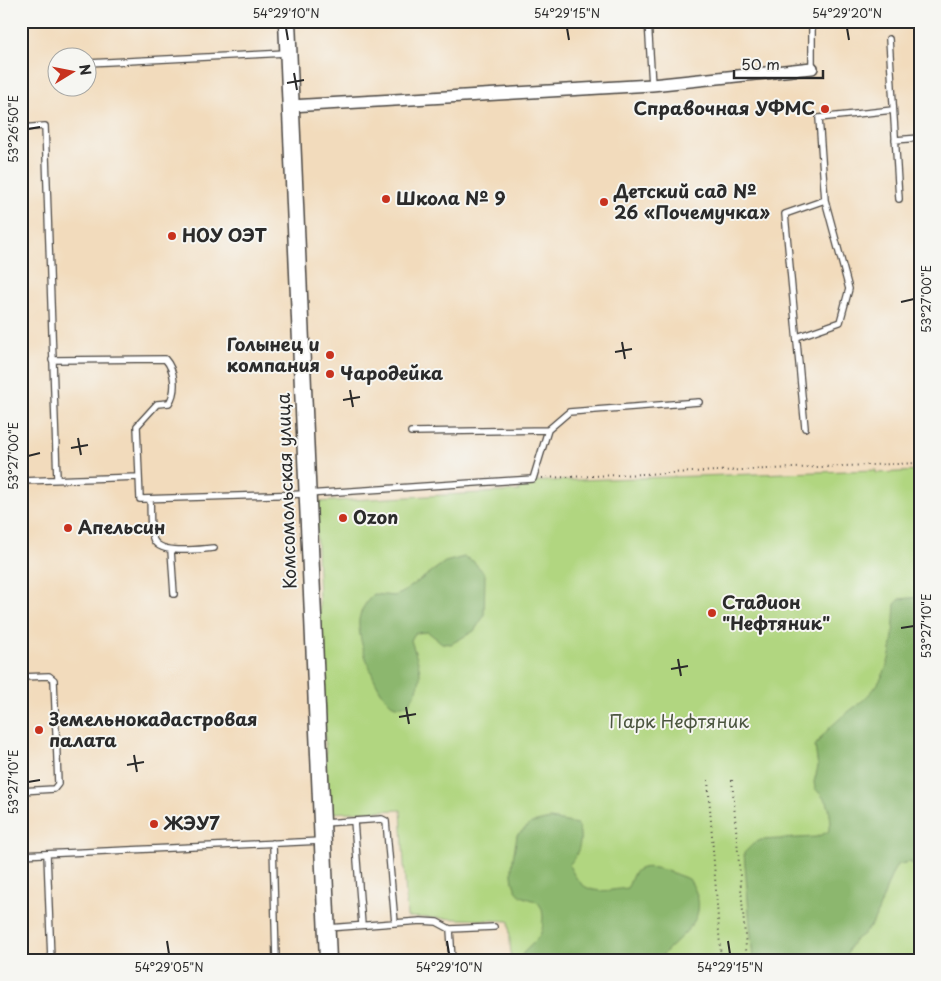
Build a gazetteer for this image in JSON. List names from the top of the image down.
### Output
{
  "streets": {
    "street": ["Комсомольская улица"]
  },
  "parks": ["Парк Нефтяник"],
  "places": [
    "Справочная УФМС",
    "Школа № 9",
    "Детский сад № 26 «Почемучка»",
    "НОУ ОЭТ",
    "Голынец и компания",
    "Чародейка",
    "Ozon",
    "Апельсин",
    "Стадион \"Нефтяник\"",
    "Земельнокадастровая палата",
    "ЖЭУ7"
  ],
  "scale_bar": "50 m",
  "north": "right",
  "coordinates": [
    "54°29'10\"N",
    "54°29'15\"N",
    "54°29'20\"N",
    "53°26'50\"E",
    "53°27'00\"E",
    "53°27'10\"E",
    "54°29'05\"N"
  ]
}
